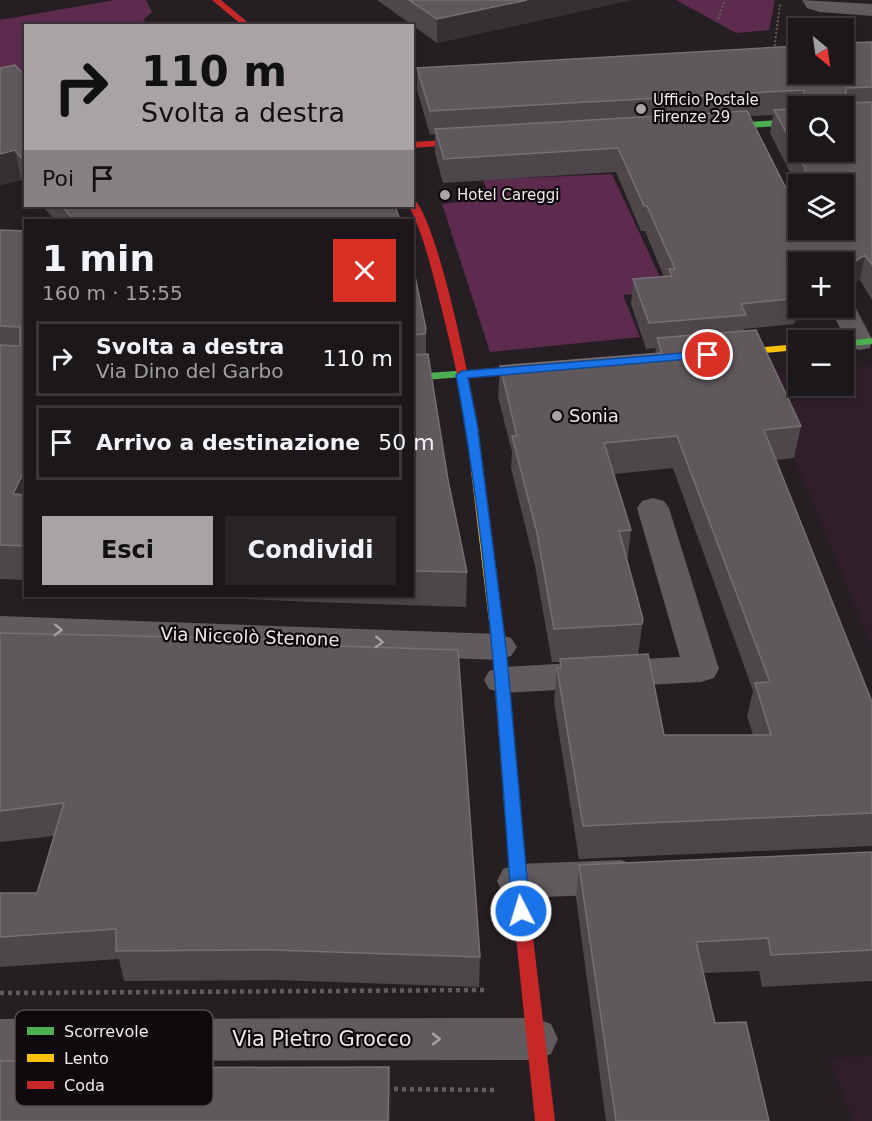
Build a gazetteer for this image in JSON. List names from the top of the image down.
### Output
{
  "streets": {
    "street": ["Via Niccolò Stenone", "Via Pietro Grocco"]
  },
  "one_way": ["Via Niccolò Stenone", "Via Pietro Grocco"],
  "places": ["Ufficio Postale Firenze 29", "Hotel Careggi", "Sonia"],
  "legend": ["Scorrevole", "Lento", "Coda"],
  "north": "bottom right",
  "page": {
    "map_buttons": ["+", "−"],
    "turn": ["110 m", "Svolta a destra"],
    "then": "Poi",
    "heading": ["1 min", "160 m · 15:55"],
    "list": [
      {
        "name": "Svolta a destra",
        "note": "Via Dino del Garbo",
        "value": "110 m"
      },
      {
        "name": "Arrivo a destinazione",
        "value": "50 m"
      }
    ],
    "buttons": ["Esci", "Condividi"]
  }
}
